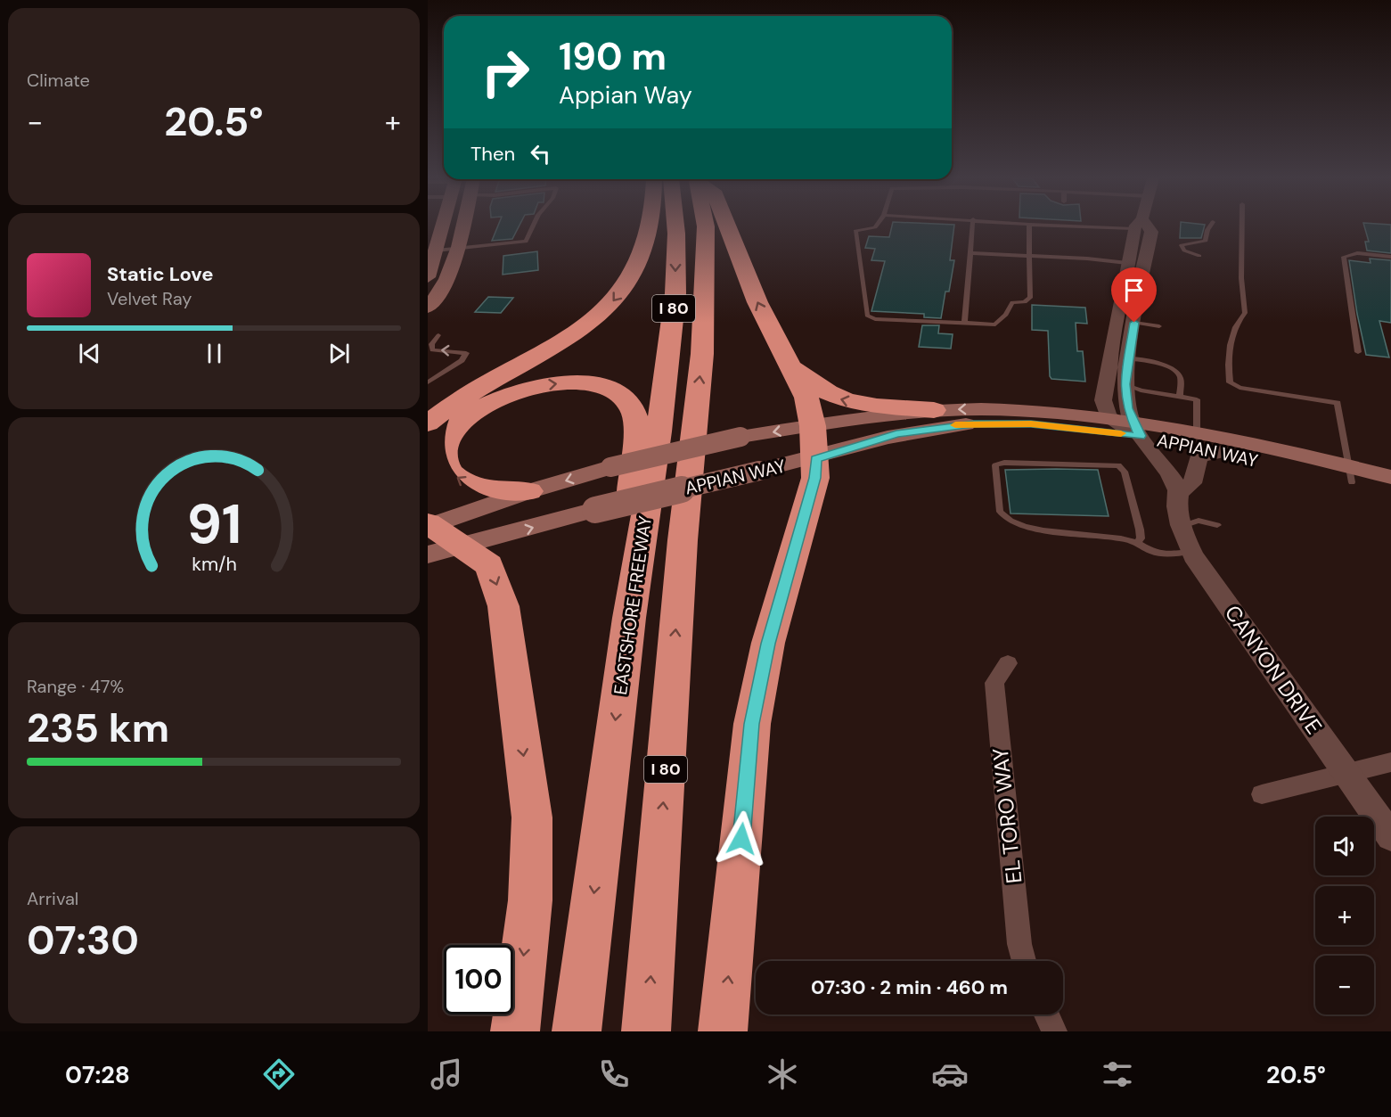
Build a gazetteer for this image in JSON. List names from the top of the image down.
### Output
{
  "streets": {
    "highway": ["I 80", "EASTSHORE FREEWAY"],
    "main road": ["APPIAN WAY"],
    "street": ["CANYON DRIVE", "EL TORO WAY"]
  },
  "page": {
    "tile": [
      "Climate",
      ["Range · 47%", "235 km"],
      ["Arrival", "07:30"]
    ],
    "turn": ["190 m", "Appian Way"],
    "heat": ["−", "20.5°", "+"],
    "then": "Then",
    "song": ["Static Love", "Velvet Ray"],
    "map_buttons": ["+", "−"],
    "limit": "100",
    "trip": "07:30 · 2 min · 460 m",
    "tabs": ["07:28", "20.5°"],
    "gauge": ["91", "km/h"]
  }
}
